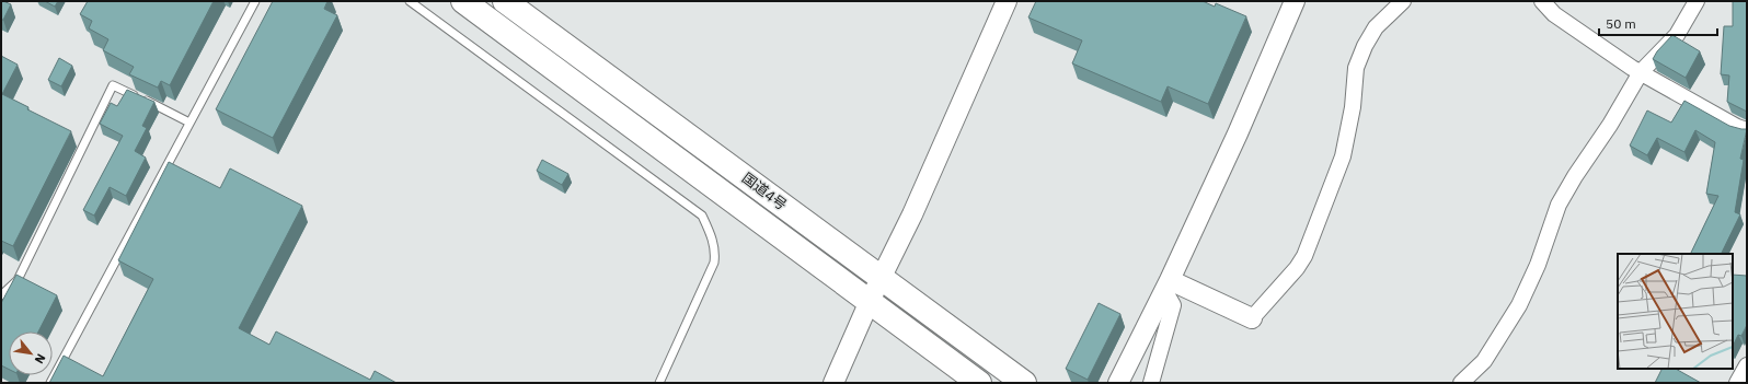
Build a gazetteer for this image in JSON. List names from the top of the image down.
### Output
{
  "streets": {
    "highway": ["国道4号"]
  },
  "scale_bar": "50 m",
  "north": "bottom right"
}
